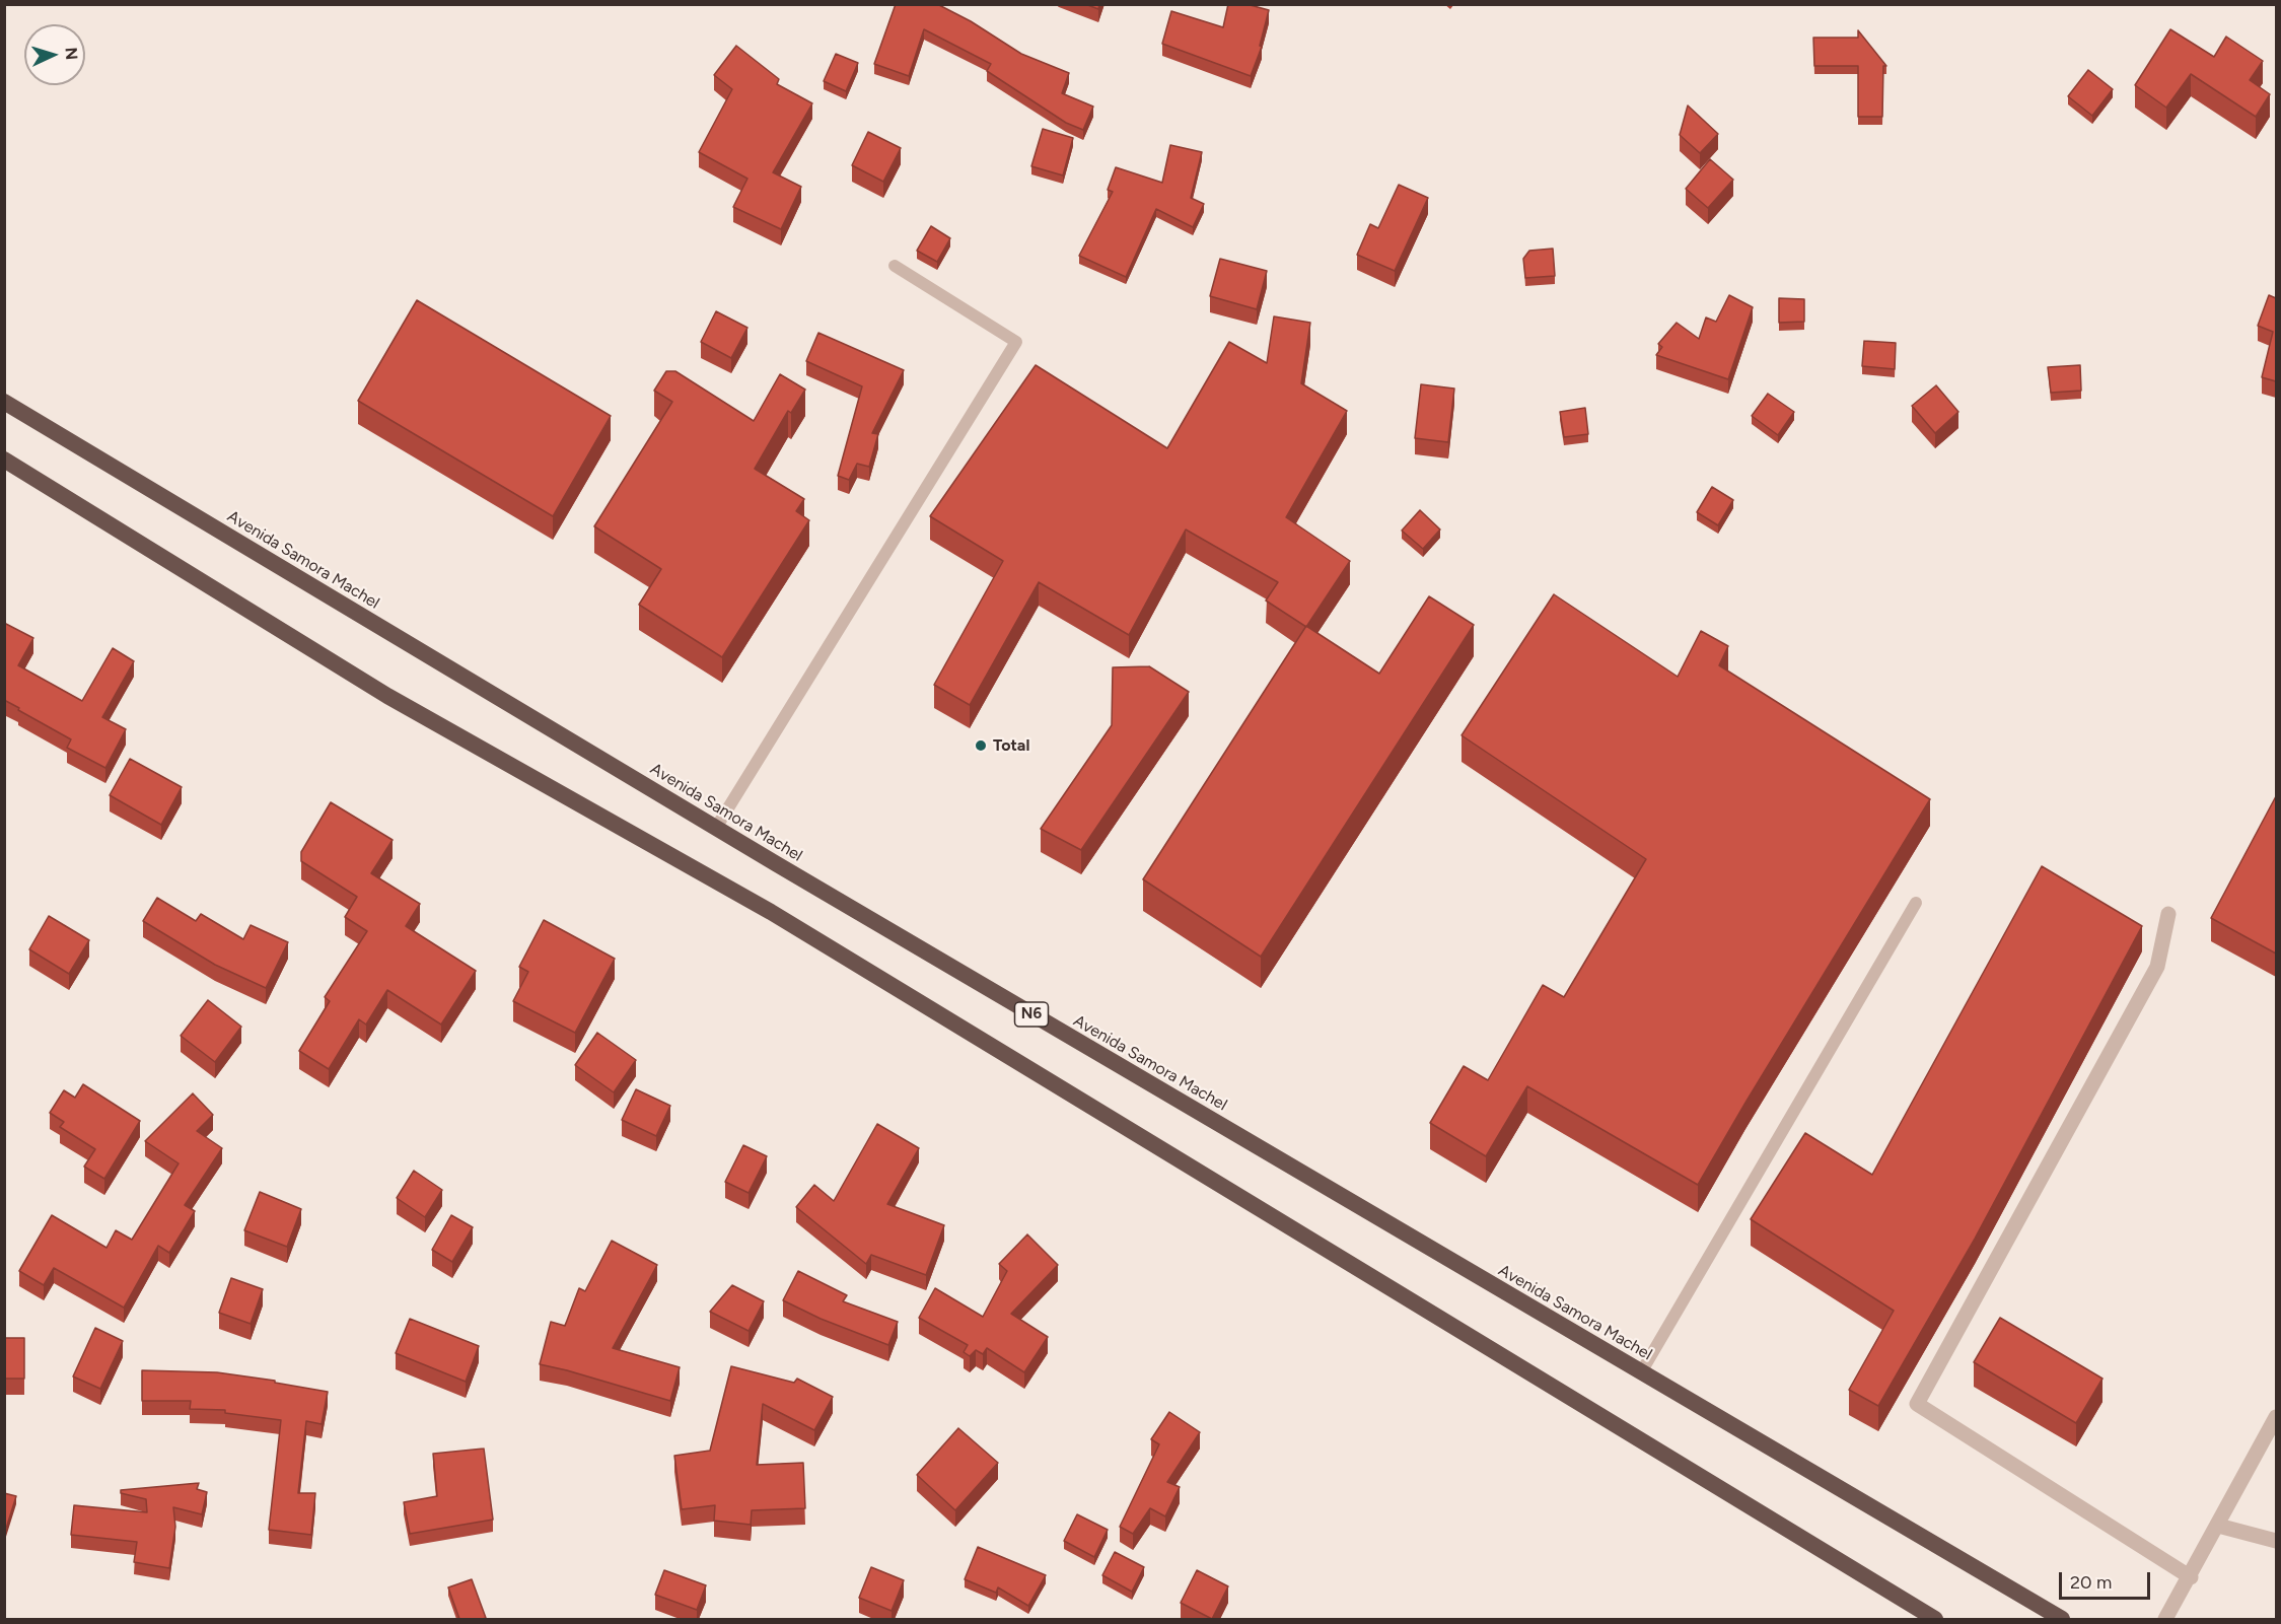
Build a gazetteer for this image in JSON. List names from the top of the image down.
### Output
{
  "streets": {
    "highway": ["Avenida Samora Machel", "N6"]
  },
  "places": ["Total"],
  "scale_bar": "20 m",
  "north": "right"
}
